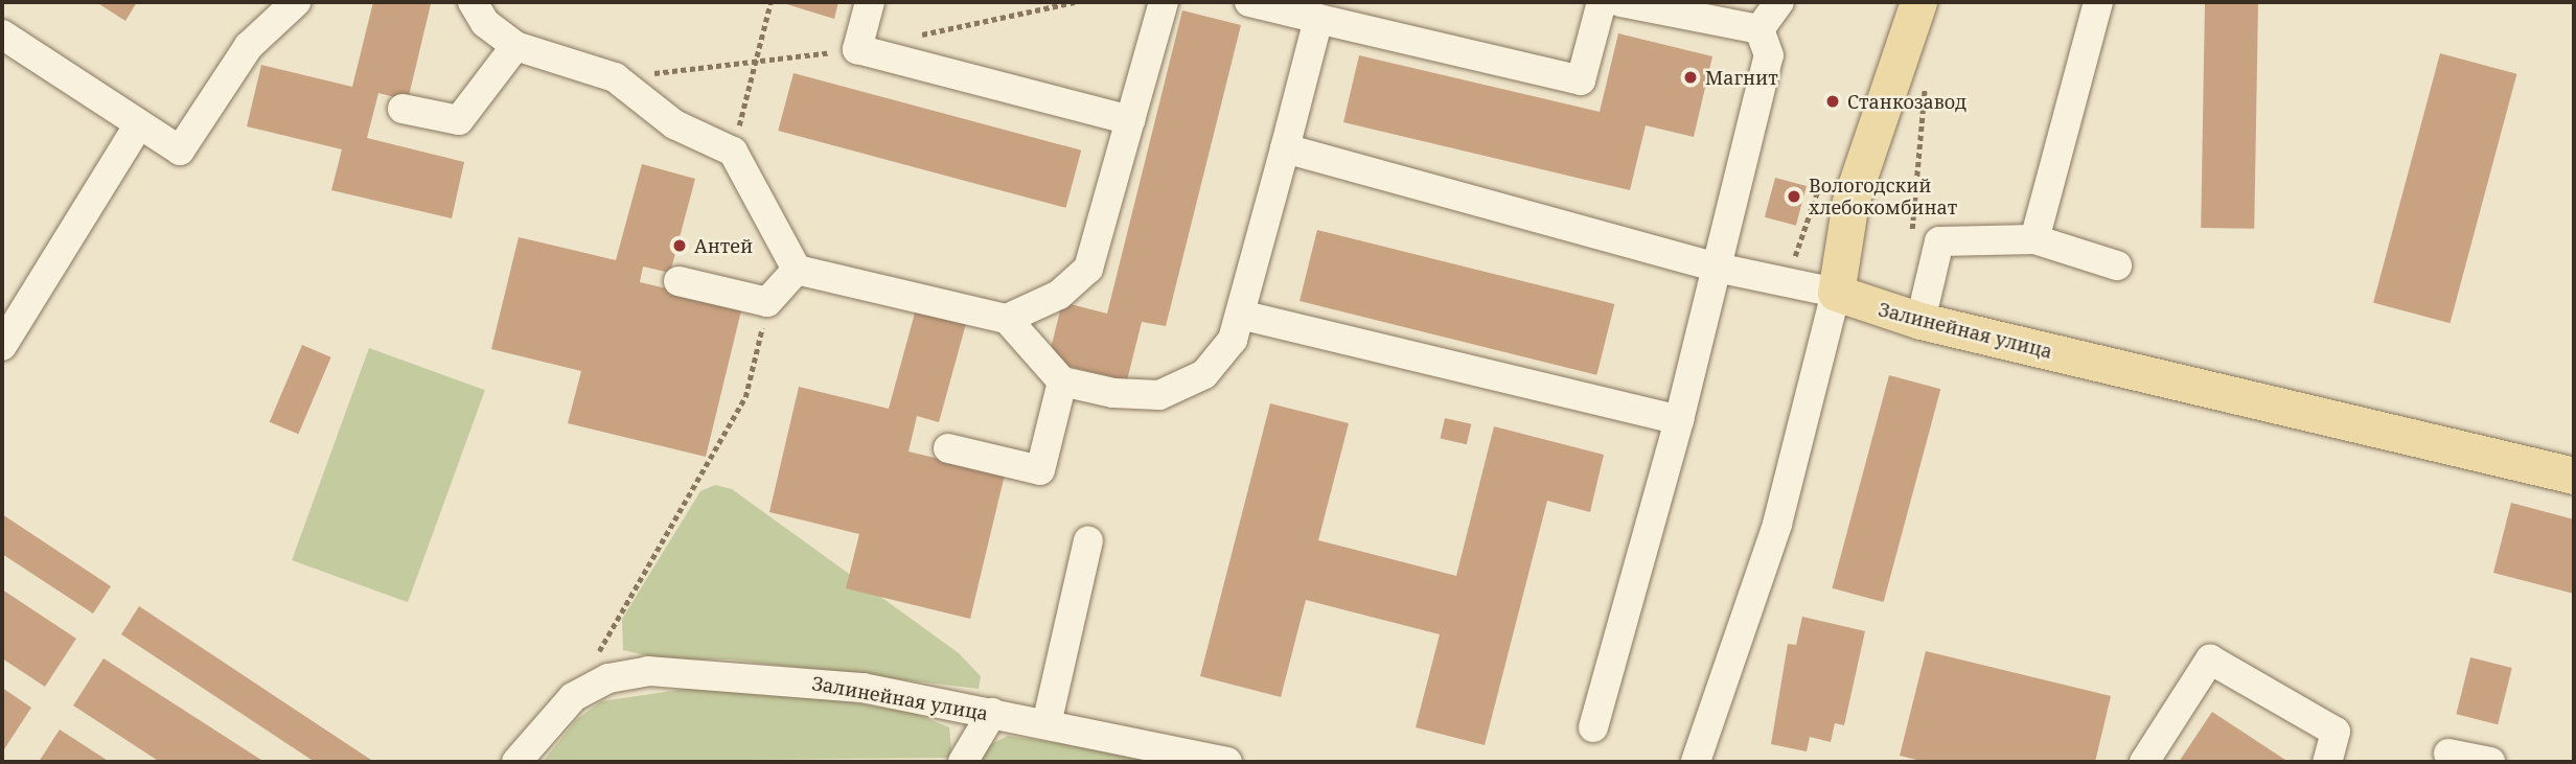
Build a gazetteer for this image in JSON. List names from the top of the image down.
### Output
{
  "streets": {
    "main road": ["Залинейная улица"]
  },
  "places": [
    "Магнит",
    "Станкозавод",
    "Вологодский хлебокомбинат",
    "Антей"
  ]
}
